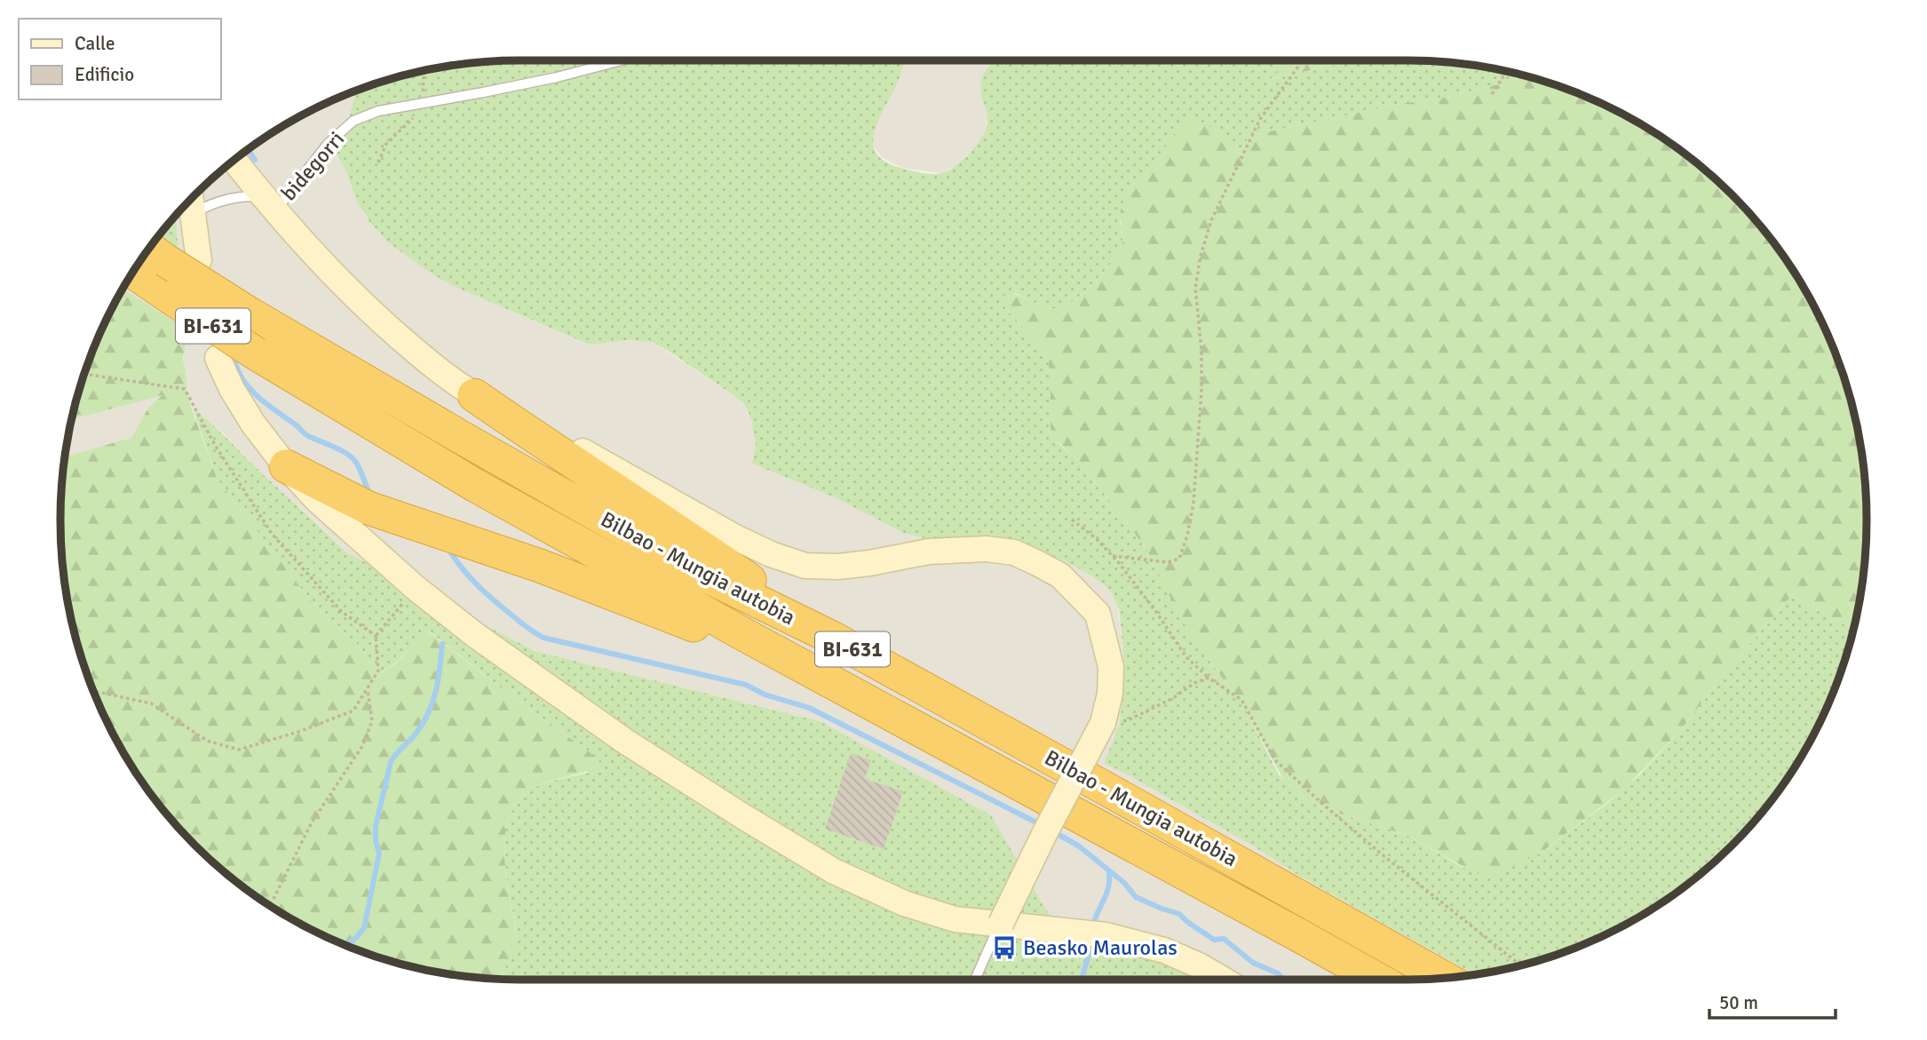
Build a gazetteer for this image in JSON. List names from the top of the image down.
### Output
{
  "streets": {
    "highway": ["BI-631", "Bilbao - Mungia autobia"],
    "lane": ["bidegorri"]
  },
  "places": {
    "bus stop": ["Beasko Maurolas"]
  },
  "legend": ["Calle", "Edificio"],
  "scale_bar": "50 m"
}
